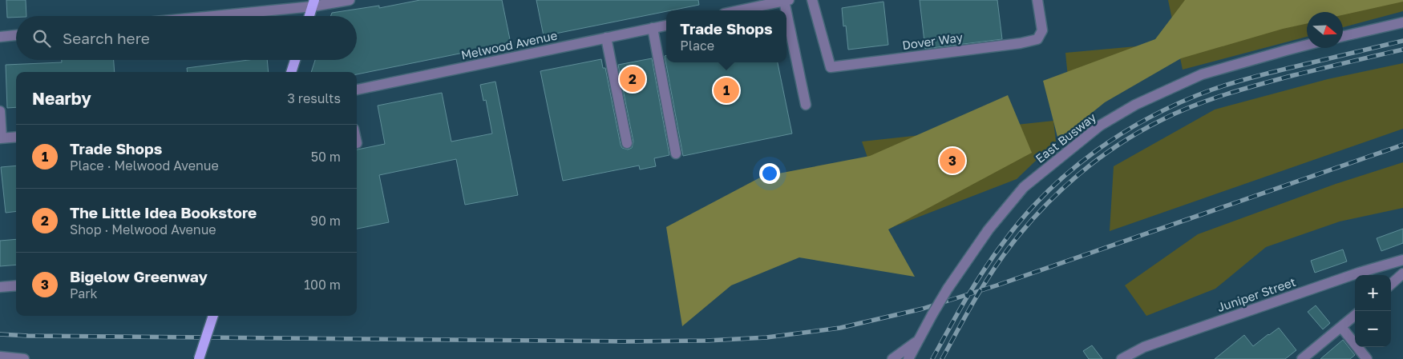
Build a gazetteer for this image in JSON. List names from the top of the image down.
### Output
{
  "streets": {
    "street": [
      "Dover Way",
      "Melwood Avenue",
      "East Busway",
      "Juniper Street"
    ]
  },
  "north": "right",
  "page": {
    "popup": ["Trade Shops", "Place"],
    "search": "Search here",
    "pins": ["2", "1", "3"],
    "heading": ["Nearby", "3 results"],
    "list": [
      {
        "mark": "1",
        "name": "Trade Shops",
        "note": "Place · Melwood Avenue",
        "value": "50 m"
      },
      {
        "mark": "2",
        "name": "The Little Idea Bookstore",
        "note": "Shop · Melwood Avenue",
        "value": "90 m"
      },
      {
        "mark": "3",
        "name": "Bigelow Greenway",
        "note": "Park",
        "value": "100 m"
      }
    ],
    "map_buttons": ["+", "−"]
  }
}
